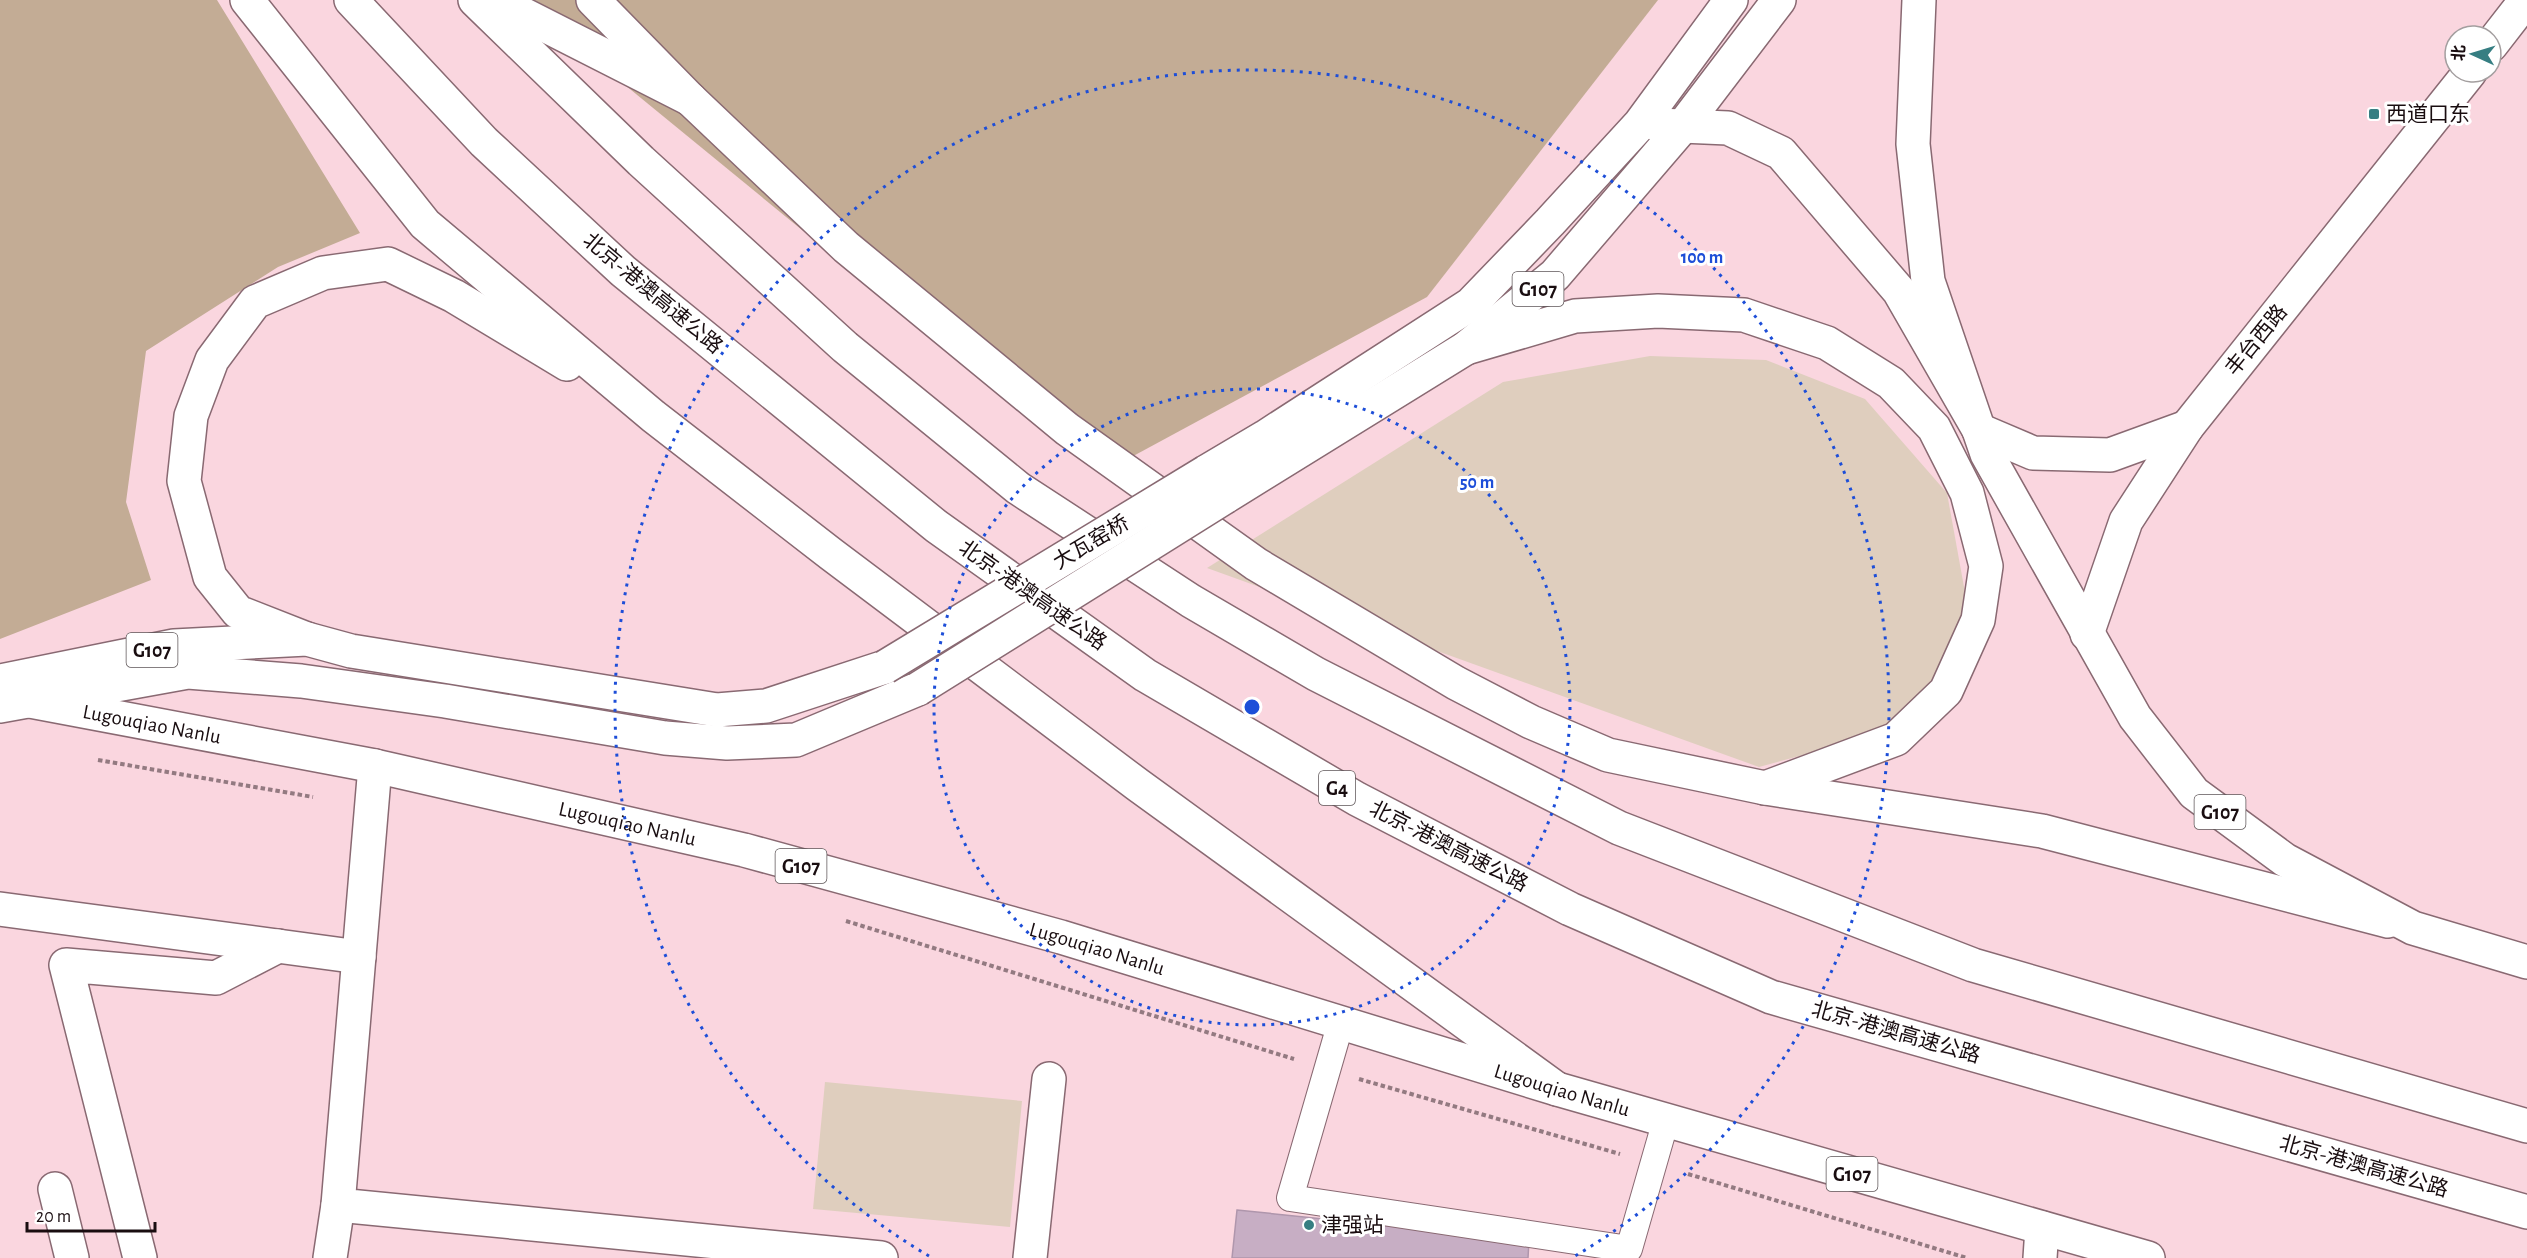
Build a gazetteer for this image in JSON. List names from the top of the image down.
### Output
{
  "streets": {
    "main road": [
      "G107",
      "北京-港澳高速公路",
      "丰台西路",
      "大瓦窑桥",
      "Lugouqiao Nanlu",
      "G4"
    ]
  },
  "crossings": [
    ["G107", "丰台西路"],
    ["G107", "大瓦窑桥"],
    ["大瓦窑桥", "Lugouqiao Nanlu"]
  ],
  "places": {
    "transit": ["西道口东"],
    "other": ["津强站"]
  },
  "scale_bar": "20 m",
  "north": "left",
  "rings": ["100 m", "50 m"]
}
